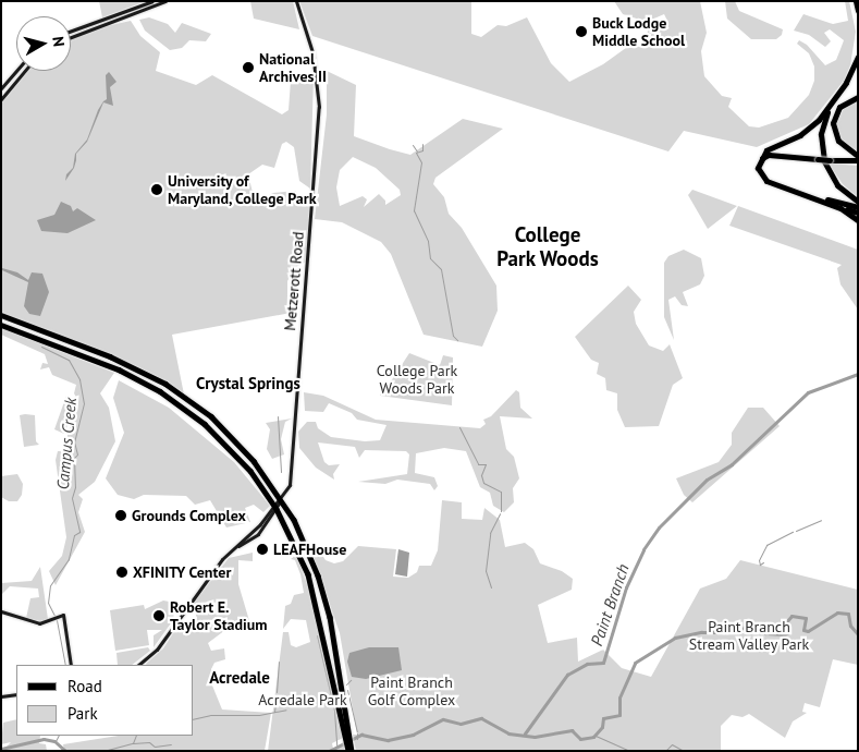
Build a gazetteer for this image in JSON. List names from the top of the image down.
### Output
{
  "streets": {
    "street": ["Metzerott Road"]
  },
  "districts": ["College Park Woods", "Crystal Springs", "Acredale"],
  "water": ["Campus Creek", "Paint Branch"],
  "parks": [
    "College Park Woods Park",
    "Paint Branch Stream Valley Park",
    "Paint Branch Golf Complex",
    "Acredale Park"
  ],
  "places": [
    "Buck Lodge Middle School",
    "National Archives II",
    "University of Maryland, College Park",
    "Grounds Complex",
    "LEAFHouse",
    "XFINITY Center",
    "Robert E. Taylor Stadium"
  ],
  "legend": ["Road", "Park"],
  "north": "right"
}
